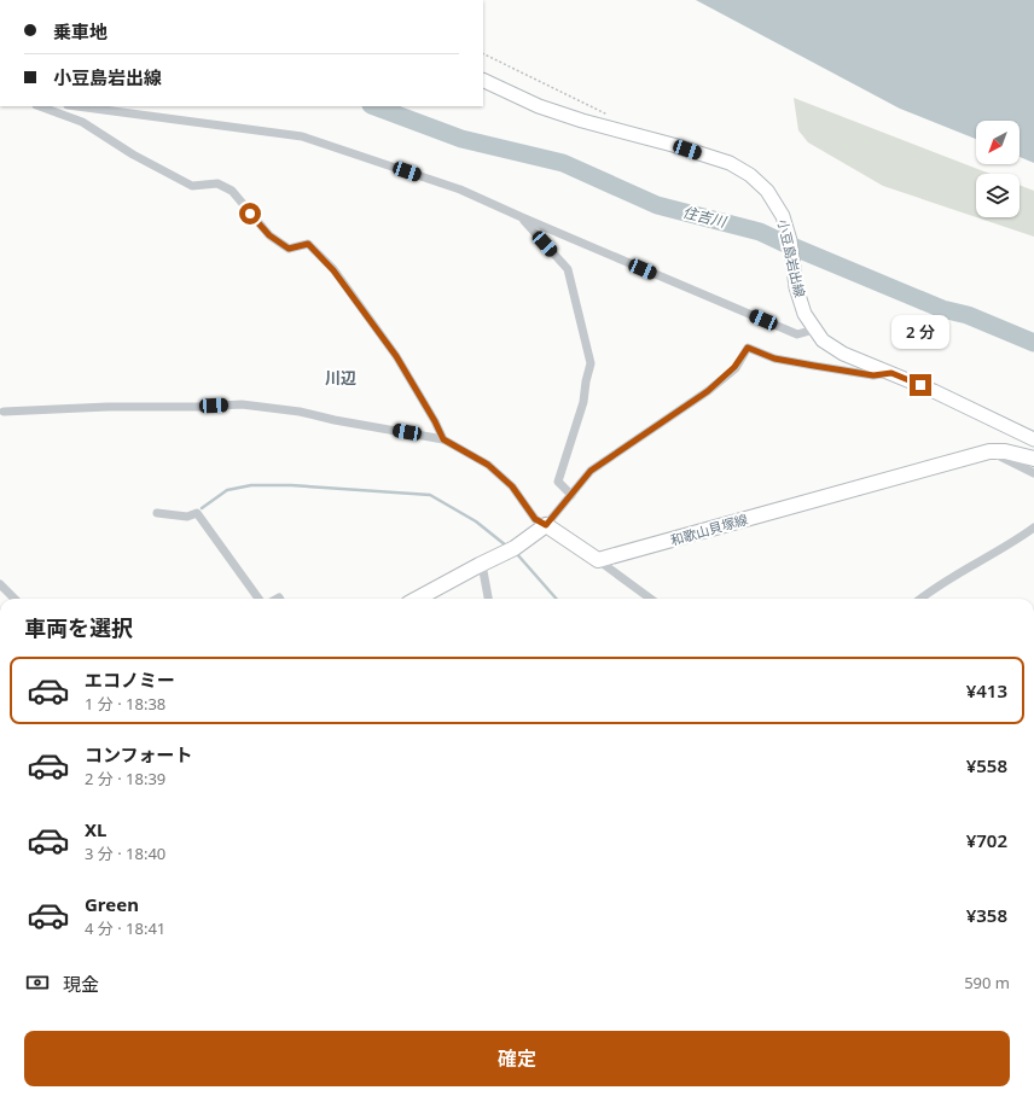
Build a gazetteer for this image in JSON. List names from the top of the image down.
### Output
{
  "streets": {
    "main road": ["小豆島岩出線", "和歌山貝塚線"]
  },
  "districts": ["川辺"],
  "water": ["住吉川"],
  "north": "bottom left",
  "page": {
    "banner": ["乗車地", "小豆島岩出線"],
    "bubble": "2 分",
    "heading": "車両を選択",
    "list": [
      {
        "name": "エコノミー",
        "note": "1 分 · 18:38",
        "value": "¥413"
      },
      {
        "name": "コンフォート",
        "note": "2 分 · 18:39",
        "value": "¥558"
      },
      {
        "name": "XL",
        "note": "3 分 · 18:40",
        "value": "¥702"
      },
      {
        "name": "Green",
        "note": "4 分 · 18:41",
        "value": "¥358"
      }
    ],
    "pay": ["現金", "590 m"],
    "buttons": "確定"
  }
}
